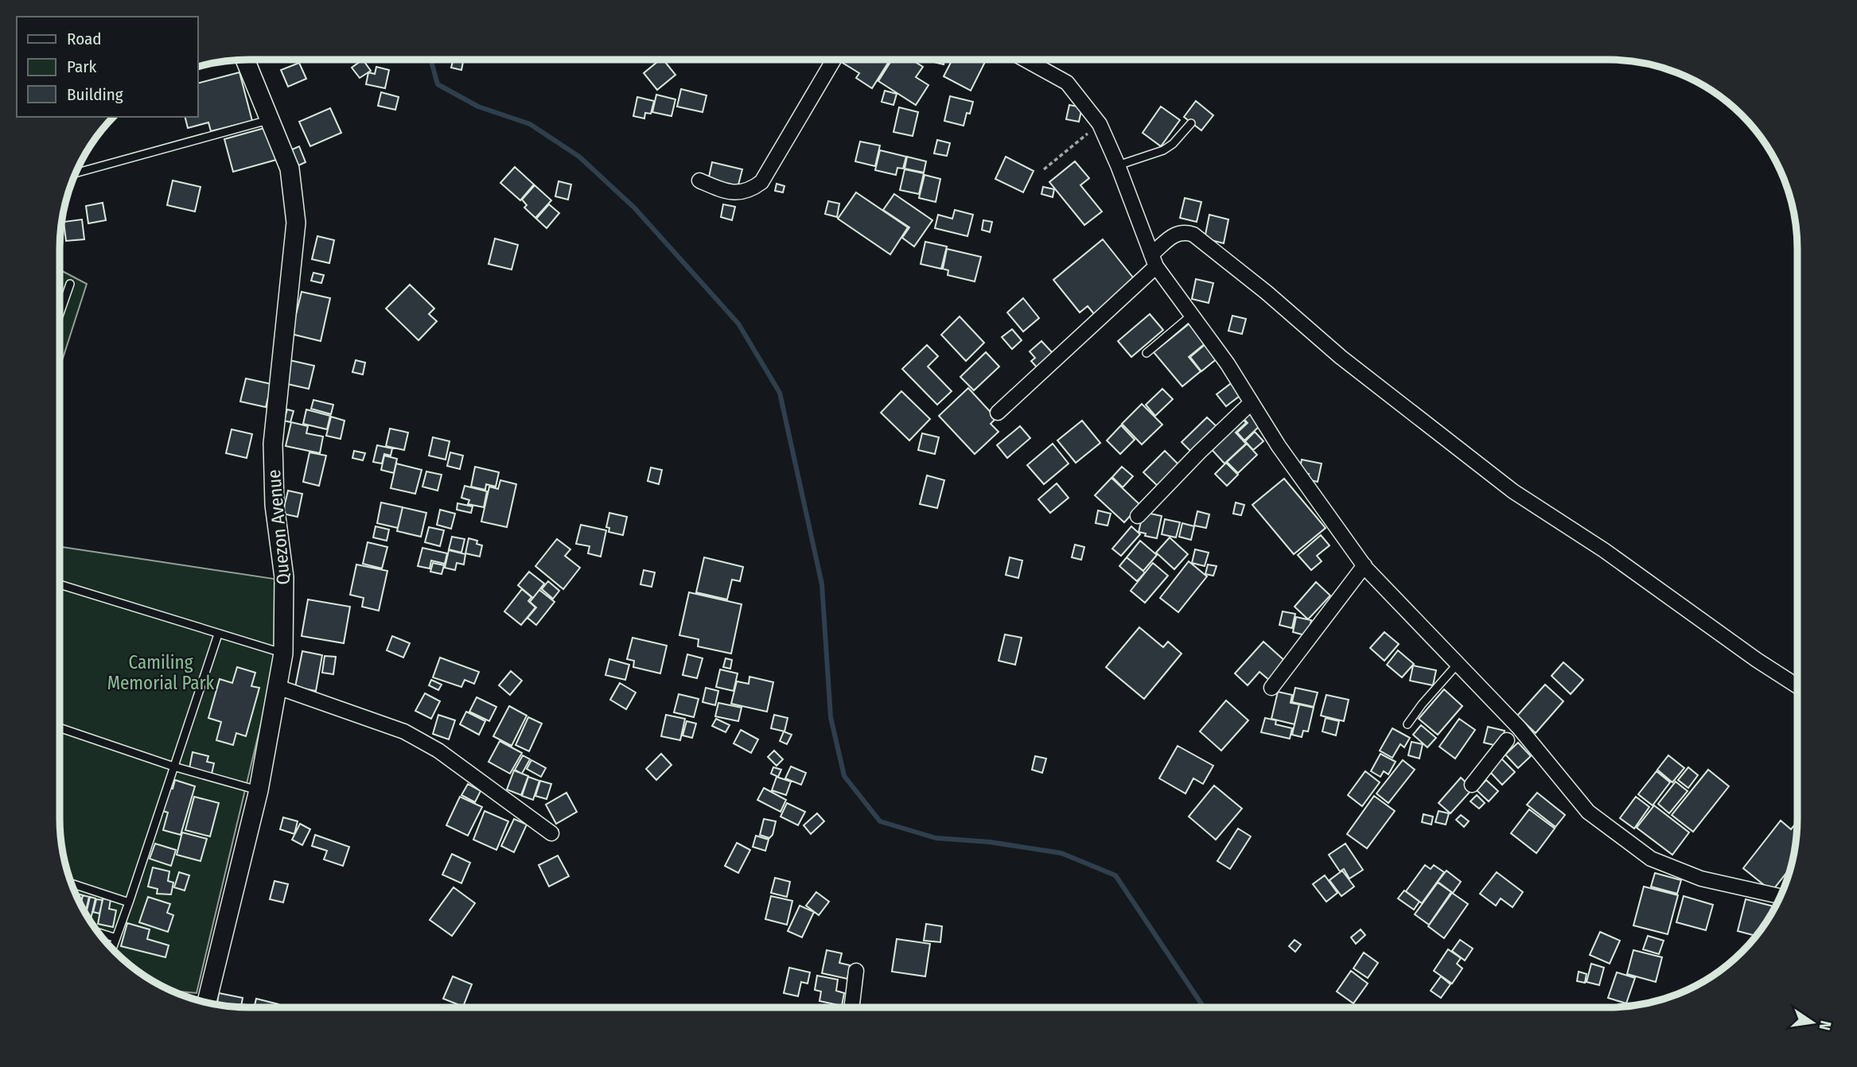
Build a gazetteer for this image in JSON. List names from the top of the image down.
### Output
{
  "streets": {
    "street": ["Quezon Avenue"]
  },
  "parks": ["Camiling Memorial Park"],
  "legend": ["Road", "Park", "Building"],
  "north": "right"
}
